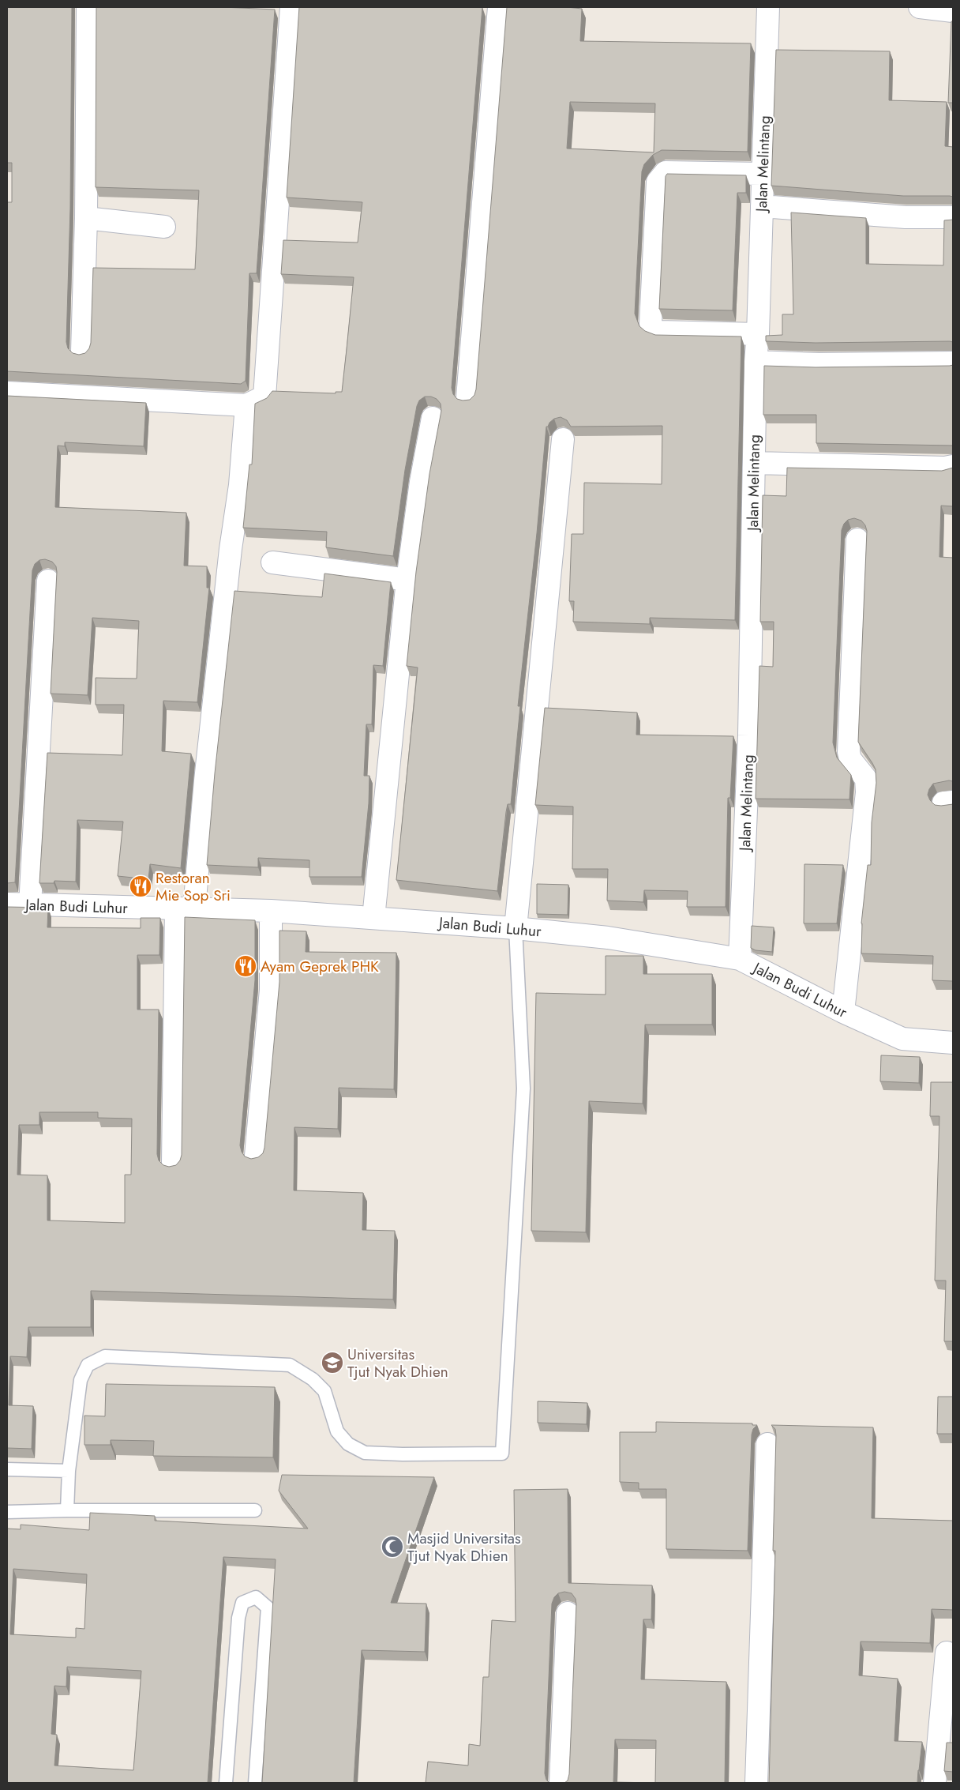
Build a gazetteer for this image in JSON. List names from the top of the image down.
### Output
{
  "streets": {
    "street": ["Jalan Melintang", "Jalan Budi Luhur"]
  },
  "crossings": [
    ["Jalan Melintang", "Jalan Budi Luhur"]
  ],
  "places": {
    "restaurant": ["Restoran Mie Sop Sri", "Ayam Geprek PHK"],
    "school or university": ["Universitas Tjut Nyak Dhien"],
    "mosque": ["Masjid Universitas Tjut Nyak Dhien"]
  }
}
